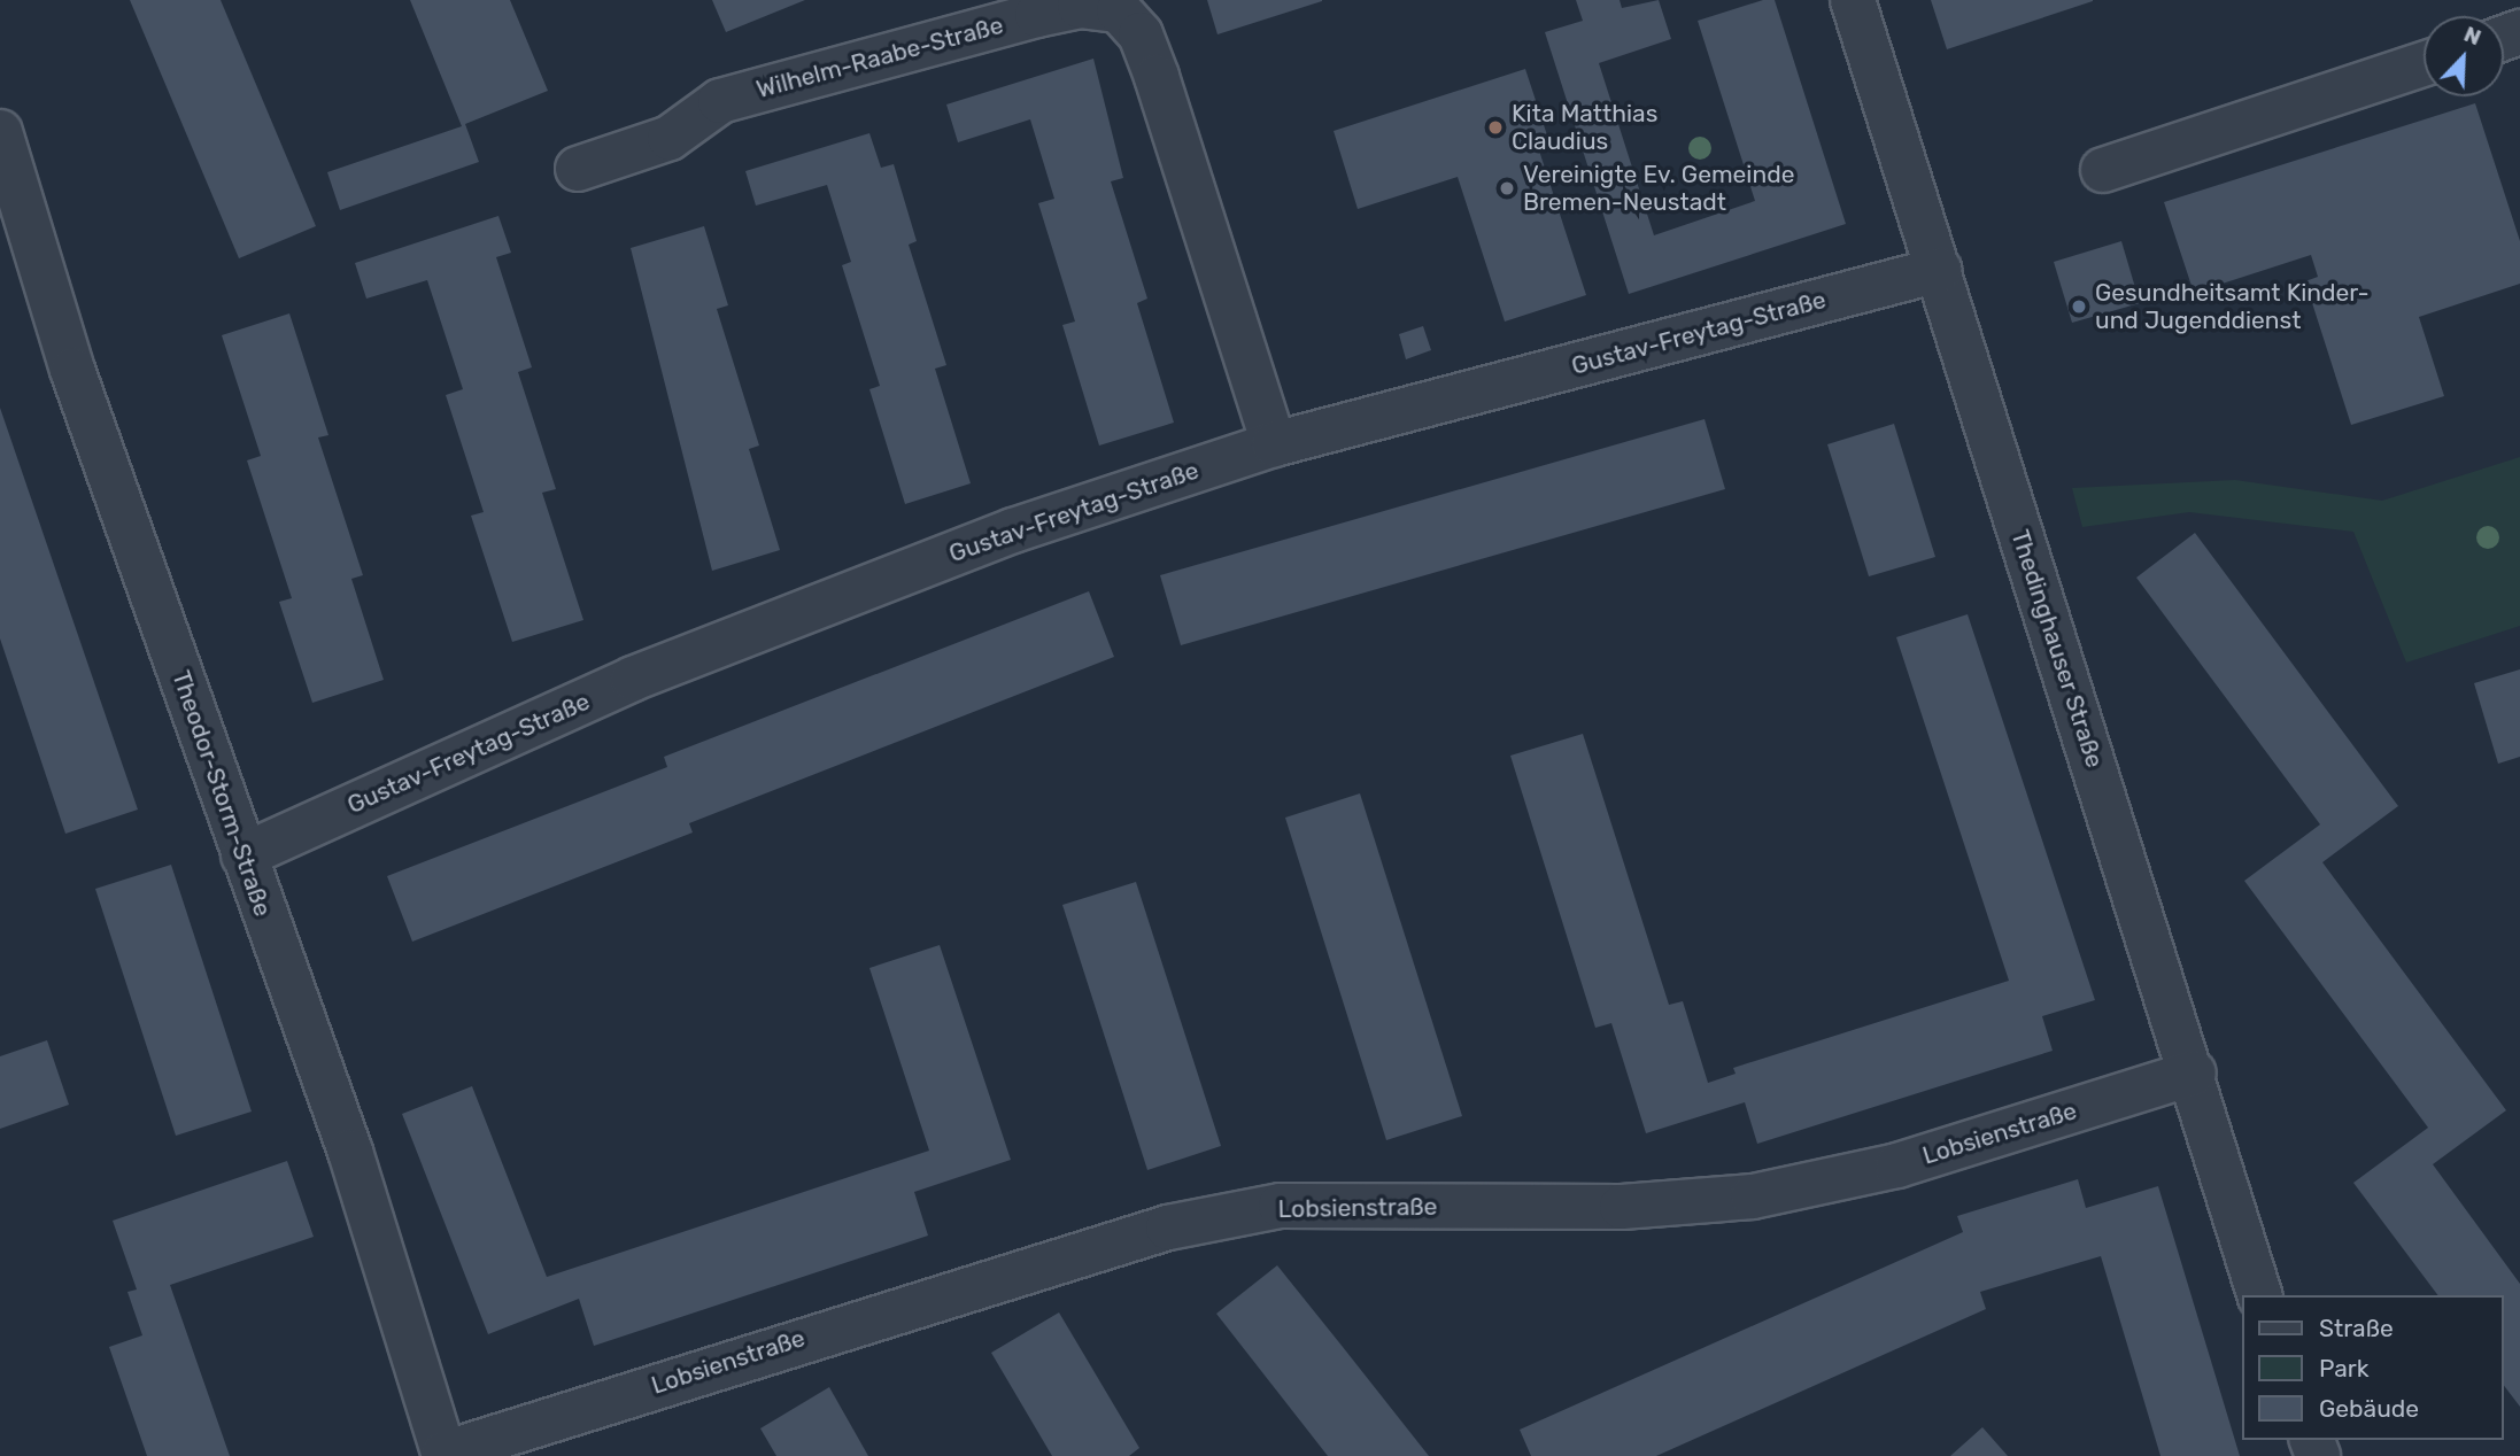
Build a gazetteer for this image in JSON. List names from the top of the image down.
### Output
{
  "streets": {
    "street": [
      "Wilhelm-Raabe-Straße",
      "Gustav-Freytag-Straße",
      "Thedinghauser Straße",
      "Theodor-Storm-Straße",
      "Lobsienstraße"
    ]
  },
  "crossings": [
    ["Wilhelm-Raabe-Straße", "Gustav-Freytag-Straße"],
    ["Gustav-Freytag-Straße", "Thedinghauser Straße"],
    ["Gustav-Freytag-Straße", "Theodor-Storm-Straße"],
    ["Thedinghauser Straße", "Lobsienstraße"],
    ["Theodor-Storm-Straße", "Lobsienstraße"]
  ],
  "places": ["Kita Matthias Claudius", "Vereinigte Ev. Gemeinde Bremen-Neustadt", "Gesundheitsamt Kinder- und Jugenddienst"],
  "legend": ["Straße", "Park", "Gebäude"],
  "north": "top right"
}
